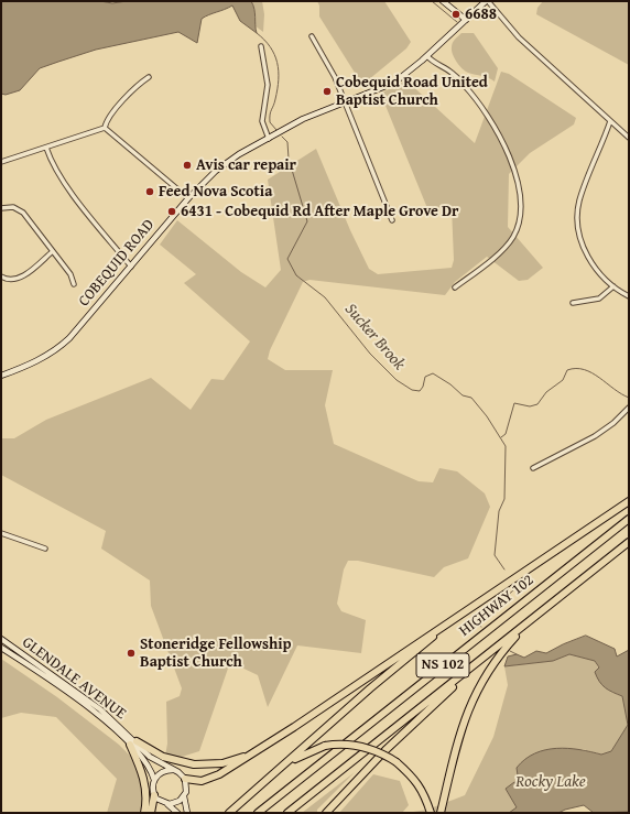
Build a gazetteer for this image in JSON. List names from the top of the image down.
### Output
{
  "streets": {
    "highway": ["HIGHWAY 102", "NS 102"],
    "main road": ["COBEQUID ROAD", "GLENDALE AVENUE"]
  },
  "water": ["Sucker Brook", "Rocky Lake"],
  "places": [
    "6688",
    "Cobequid Road United Baptist Church",
    "Avis car repair",
    "Feed Nova Scotia",
    "6431 - Cobequid Rd After Maple Grove Dr",
    "Stoneridge Fellowship Baptist Church"
  ]
}
